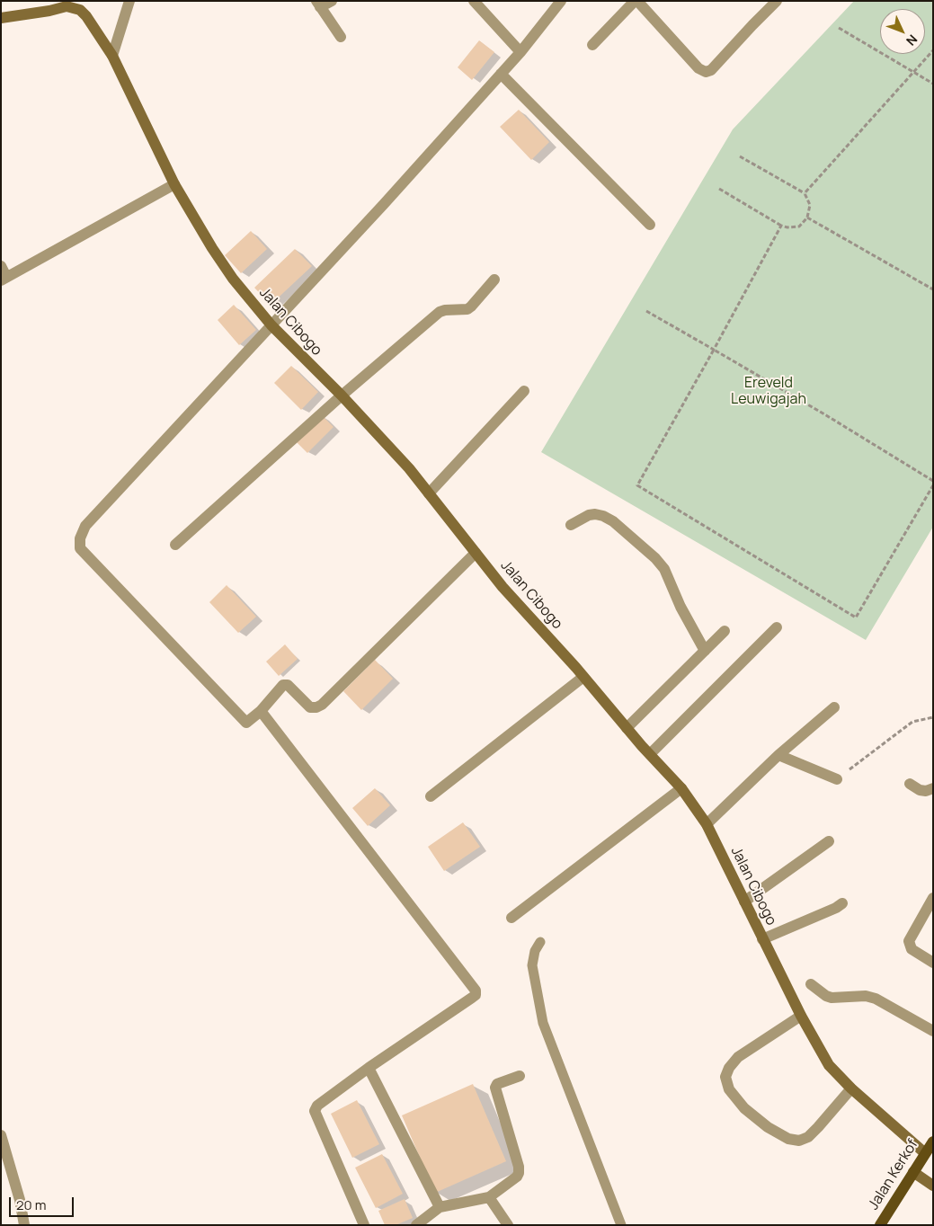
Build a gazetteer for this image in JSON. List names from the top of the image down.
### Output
{
  "streets": {
    "main road": ["Jalan Kerkof"],
    "street": ["Jalan Cibogo"]
  },
  "crossings": [
    ["Jalan Cibogo", "Jalan Kerkof"]
  ],
  "parks": ["Ereveld Leuwigajah"],
  "scale_bar": "20 m",
  "north": "bottom right"
}
